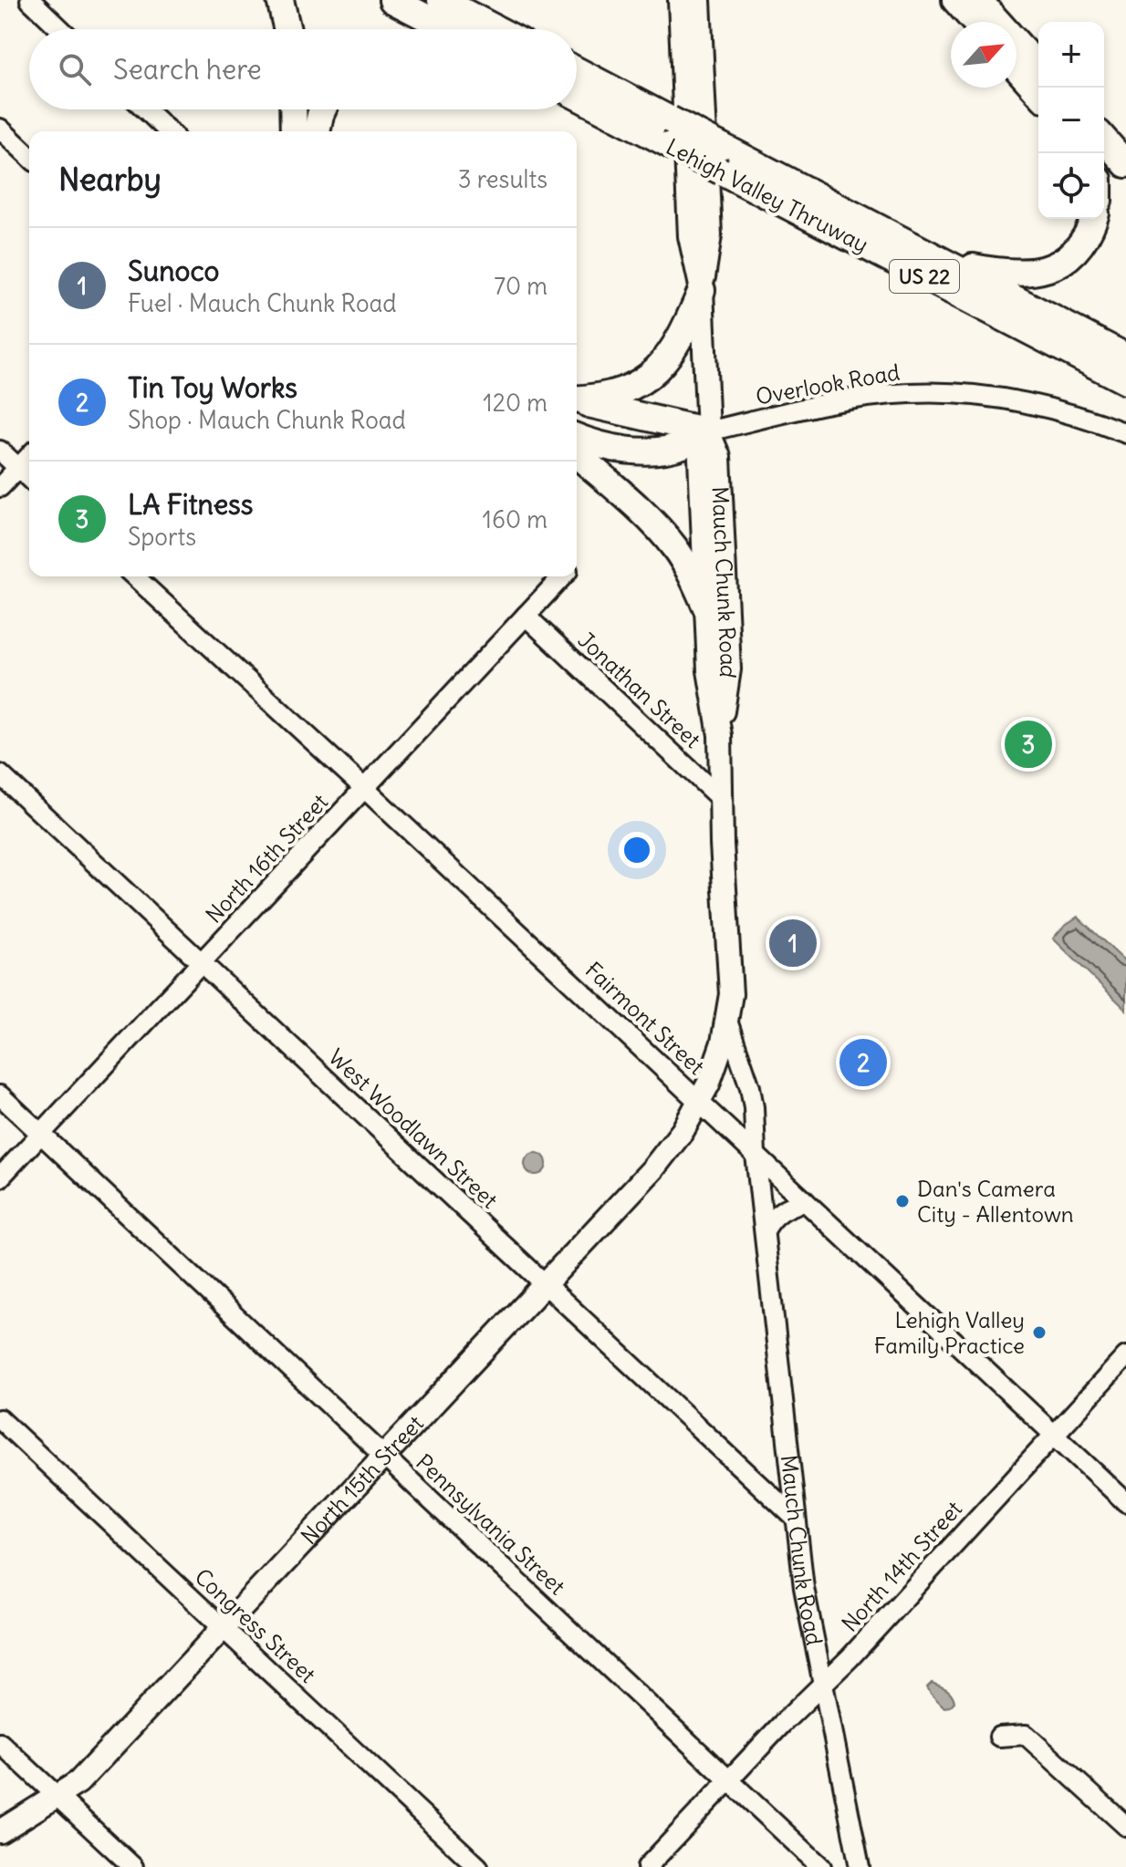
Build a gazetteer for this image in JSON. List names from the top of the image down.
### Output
{
  "streets": {
    "highway": ["Lehigh Valley Thruway", "US 22"],
    "main road": ["Mauch Chunk Road", "North 15th Street"],
    "street": [
      "Overlook Road",
      "Jonathan Street",
      "North 16th Street",
      "Fairmont Street",
      "West Woodlawn Street",
      "Pennsylvania Street",
      "North 14th Street",
      "Congress Street"
    ]
  },
  "crossings": [
    ["Overlook Road", "Mauch Chunk Road"],
    ["Mauch Chunk Road", "Jonathan Street"],
    ["Mauch Chunk Road", "Fairmont Street"],
    ["Mauch Chunk Road", "West Woodlawn Street"],
    ["Mauch Chunk Road", "North 15th Street"],
    ["Mauch Chunk Road", "North 14th Street"],
    ["Jonathan Street", "North 16th Street"],
    ["North 16th Street", "Fairmont Street"],
    ["North 16th Street", "West Woodlawn Street"],
    ["North 16th Street", "Pennsylvania Street"],
    ["Fairmont Street", "North 15th Street"],
    ["Fairmont Street", "North 14th Street"],
    ["West Woodlawn Street", "North 15th Street"],
    ["North 15th Street", "Pennsylvania Street"],
    ["North 15th Street", "Congress Street"],
    ["Pennsylvania Street", "North 14th Street"]
  ],
  "places": ["Dan's Camera City - Allentown", "Lehigh Valley Family Practice"],
  "north": "top right",
  "page": {
    "map_buttons": ["+", "−"],
    "search": "Search here",
    "heading": ["Nearby", "3 results"],
    "list": [
      {
        "mark": "1",
        "name": "Sunoco",
        "note": "Fuel · Mauch Chunk Road",
        "value": "70 m"
      },
      {
        "mark": "2",
        "name": "Tin Toy Works",
        "note": "Shop · Mauch Chunk Road",
        "value": "120 m"
      },
      {
        "mark": "3",
        "name": "LA Fitness",
        "note": "Sports",
        "value": "160 m"
      }
    ],
    "pins": ["3", "1", "2"]
  }
}
